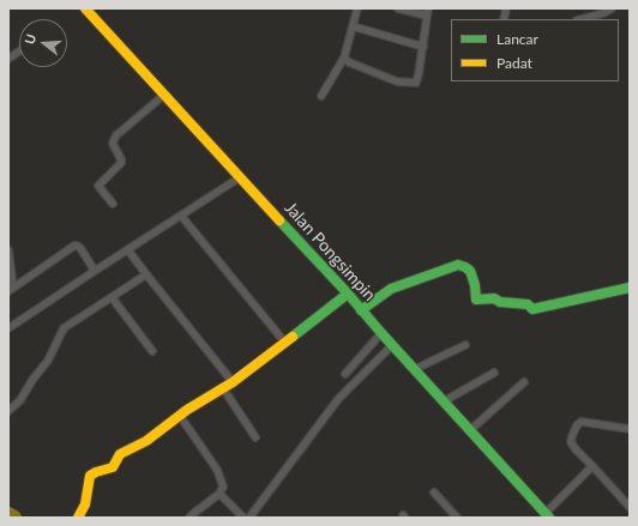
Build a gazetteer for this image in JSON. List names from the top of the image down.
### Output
{
  "streets": {
    "main road": ["Jalan Pongsimpin"]
  },
  "legend": ["Lancar", "Padat"],
  "north": "left"
}
